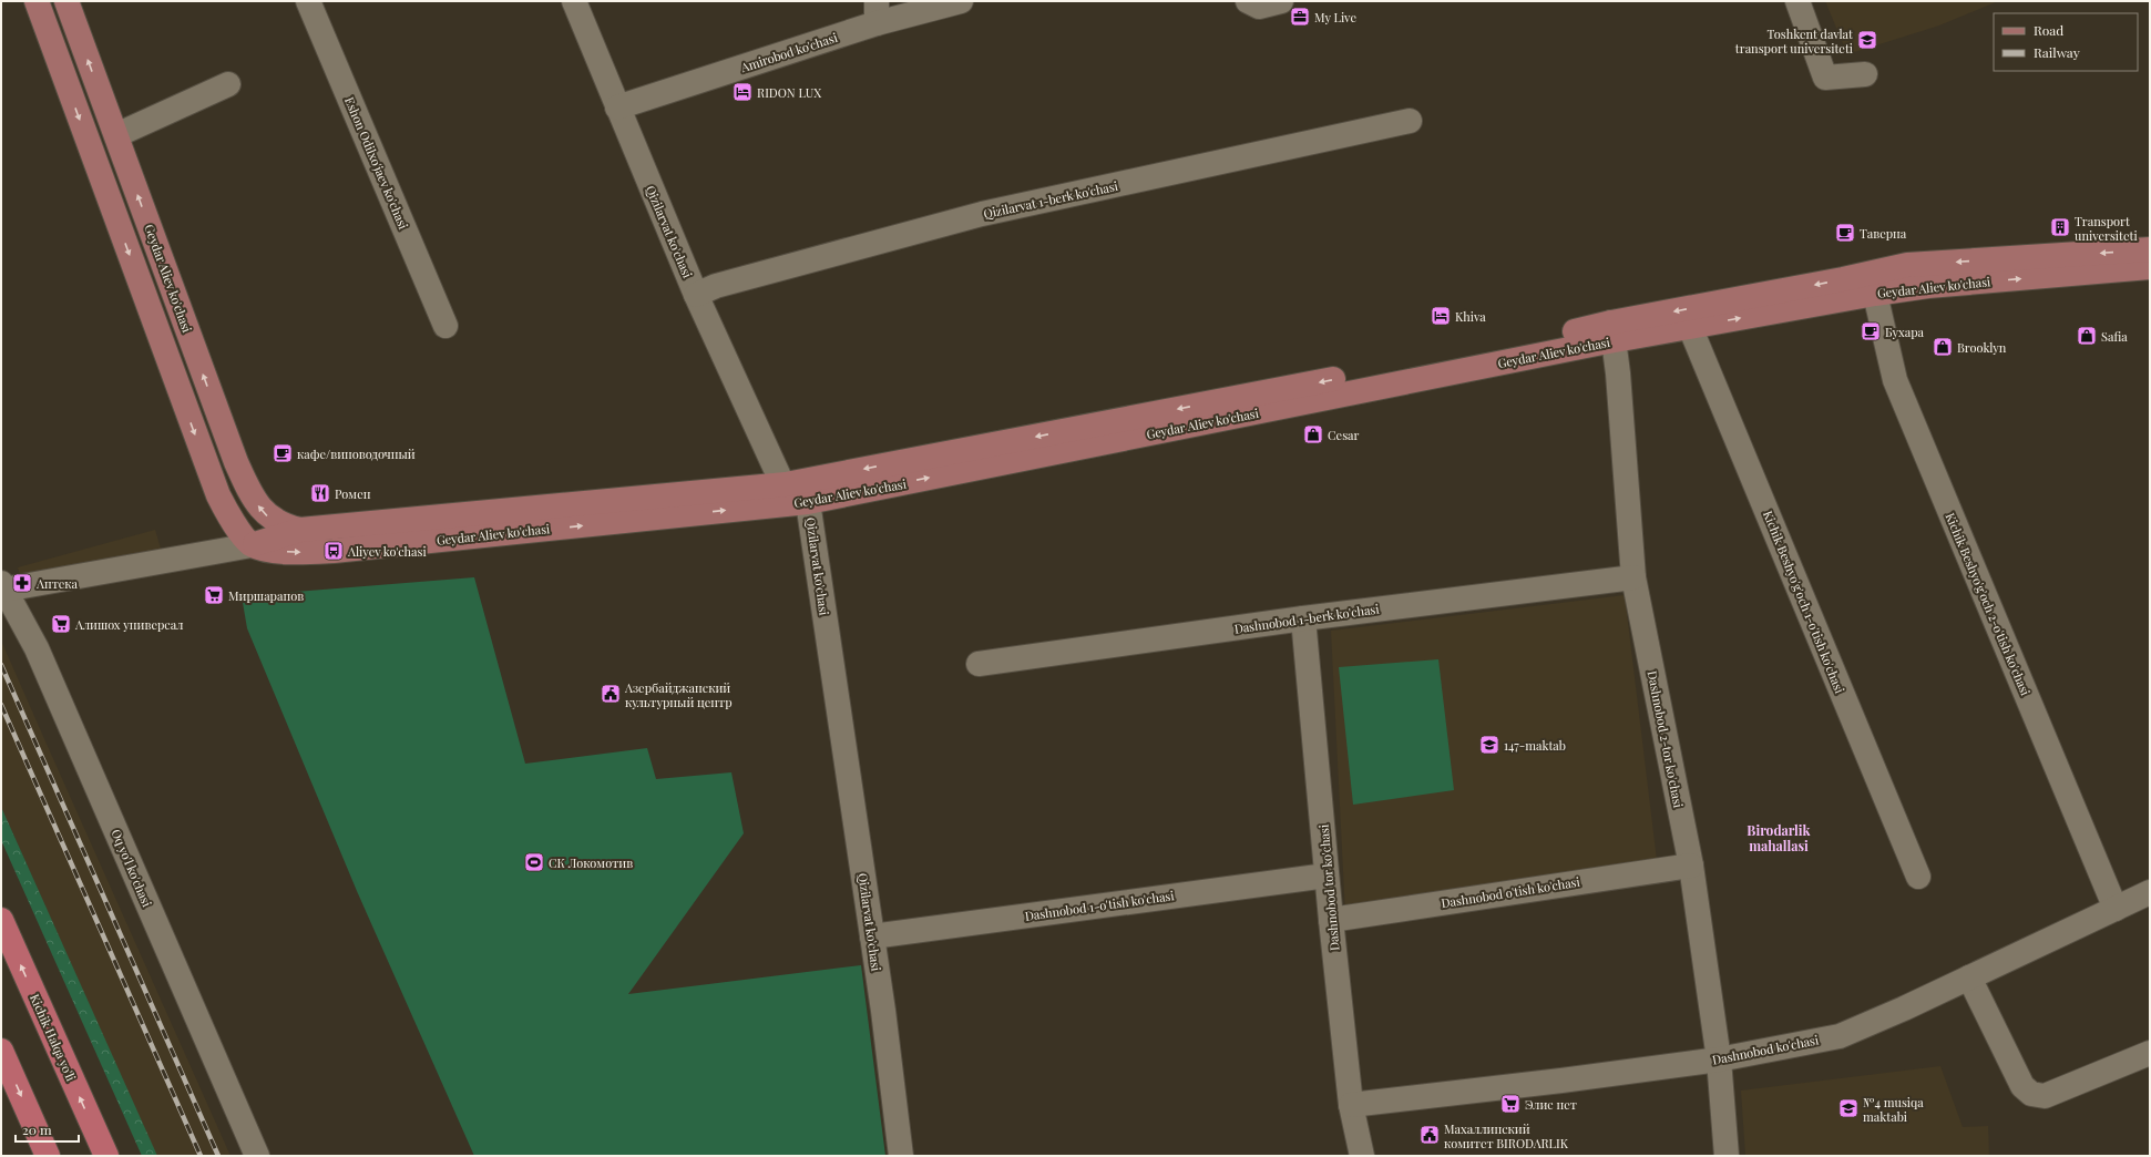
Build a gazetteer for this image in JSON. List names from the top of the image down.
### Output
{
  "streets": {
    "highway": ["Kichik Halqa yo'li"],
    "main road": ["Geydar Aliev ko'chasi"],
    "street": [
      "Amirobod ko'chasi",
      "Eshon Odilxo'jaev ko'chasi",
      "Qizilarvat 1-berk ko'chasi",
      "Qizilarvat ko'chasi",
      "Kichik Beshyo'g'och 1-o'tish ko'chasi",
      "Kichik Beshyo'g'och 2-o'tish ko'chasi",
      "Dashnobod 1-berk ko'chasi",
      "Dashnobod 2-tor ko'chasi",
      "Oq yo'l ko'chasi",
      "Dashnobod tor ko'chasi",
      "Dashnobod o'tish ko'chasi",
      "Dashnobod 1-o'tish ko'chasi",
      "Dashnobod ko'chasi"
    ]
  },
  "crossings": [
    ["Amirobod ko'chasi", "Qizilarvat ko'chasi"],
    ["Qizilarvat 1-berk ko'chasi", "Qizilarvat ko'chasi"],
    ["Qizilarvat ko'chasi", "Geydar Aliev ko'chasi"],
    ["Qizilarvat ko'chasi", "Dashnobod 1-o'tish ko'chasi"],
    ["Geydar Aliev ko'chasi", "Kichik Beshyo'g'och 1-o'tish ko'chasi"],
    ["Geydar Aliev ko'chasi", "Kichik Beshyo'g'och 2-o'tish ko'chasi"],
    ["Geydar Aliev ko'chasi", "Dashnobod 2-tor ko'chasi"],
    ["Geydar Aliev ko'chasi", "Oq yo'l ko'chasi"],
    ["Kichik Beshyo'g'och 2-o'tish ko'chasi", "Dashnobod ko'chasi"],
    ["Dashnobod 1-berk ko'chasi", "Dashnobod 2-tor ko'chasi"],
    ["Dashnobod 1-berk ko'chasi", "Dashnobod tor ko'chasi"],
    ["Dashnobod 2-tor ko'chasi", "Dashnobod o'tish ko'chasi"],
    ["Dashnobod 2-tor ko'chasi", "Dashnobod ko'chasi"],
    ["Dashnobod tor ko'chasi", "Dashnobod o'tish ko'chasi"],
    ["Dashnobod tor ko'chasi", "Dashnobod 1-o'tish ko'chasi"],
    ["Dashnobod tor ko'chasi", "Dashnobod ko'chasi"]
  ],
  "districts": ["Birodarlik mahallasi"],
  "places": {
    "office": ["My Live"],
    "school or university": ["Toshkent davlat transport universiteti", "147-maktab", "№4 musiqa maktabi"],
    "hotel": ["RIDON LUX", "Khiva"],
    "building": ["Transport universiteti"],
    "cafe": ["Таверна", "Бухара", "кафе/виноводочный"],
    "shop": ["Safia", "Brooklyn", "Cesar"],
    "restaurant": ["Ромен"],
    "bus stop": ["Aliyev ko'chasi"],
    "pharmacy": ["Аптека"],
    "supermarket": ["Миршарапов", "Алишох универсал", "Элис нет"],
    "public building": ["Азербайджанский культурный центр", "Махаллинский комитет BIRODARLIK"],
    "sports": ["СК Локомотив"]
  },
  "legend": ["Road", "Railway"],
  "scale_bar": "20 m"
}
